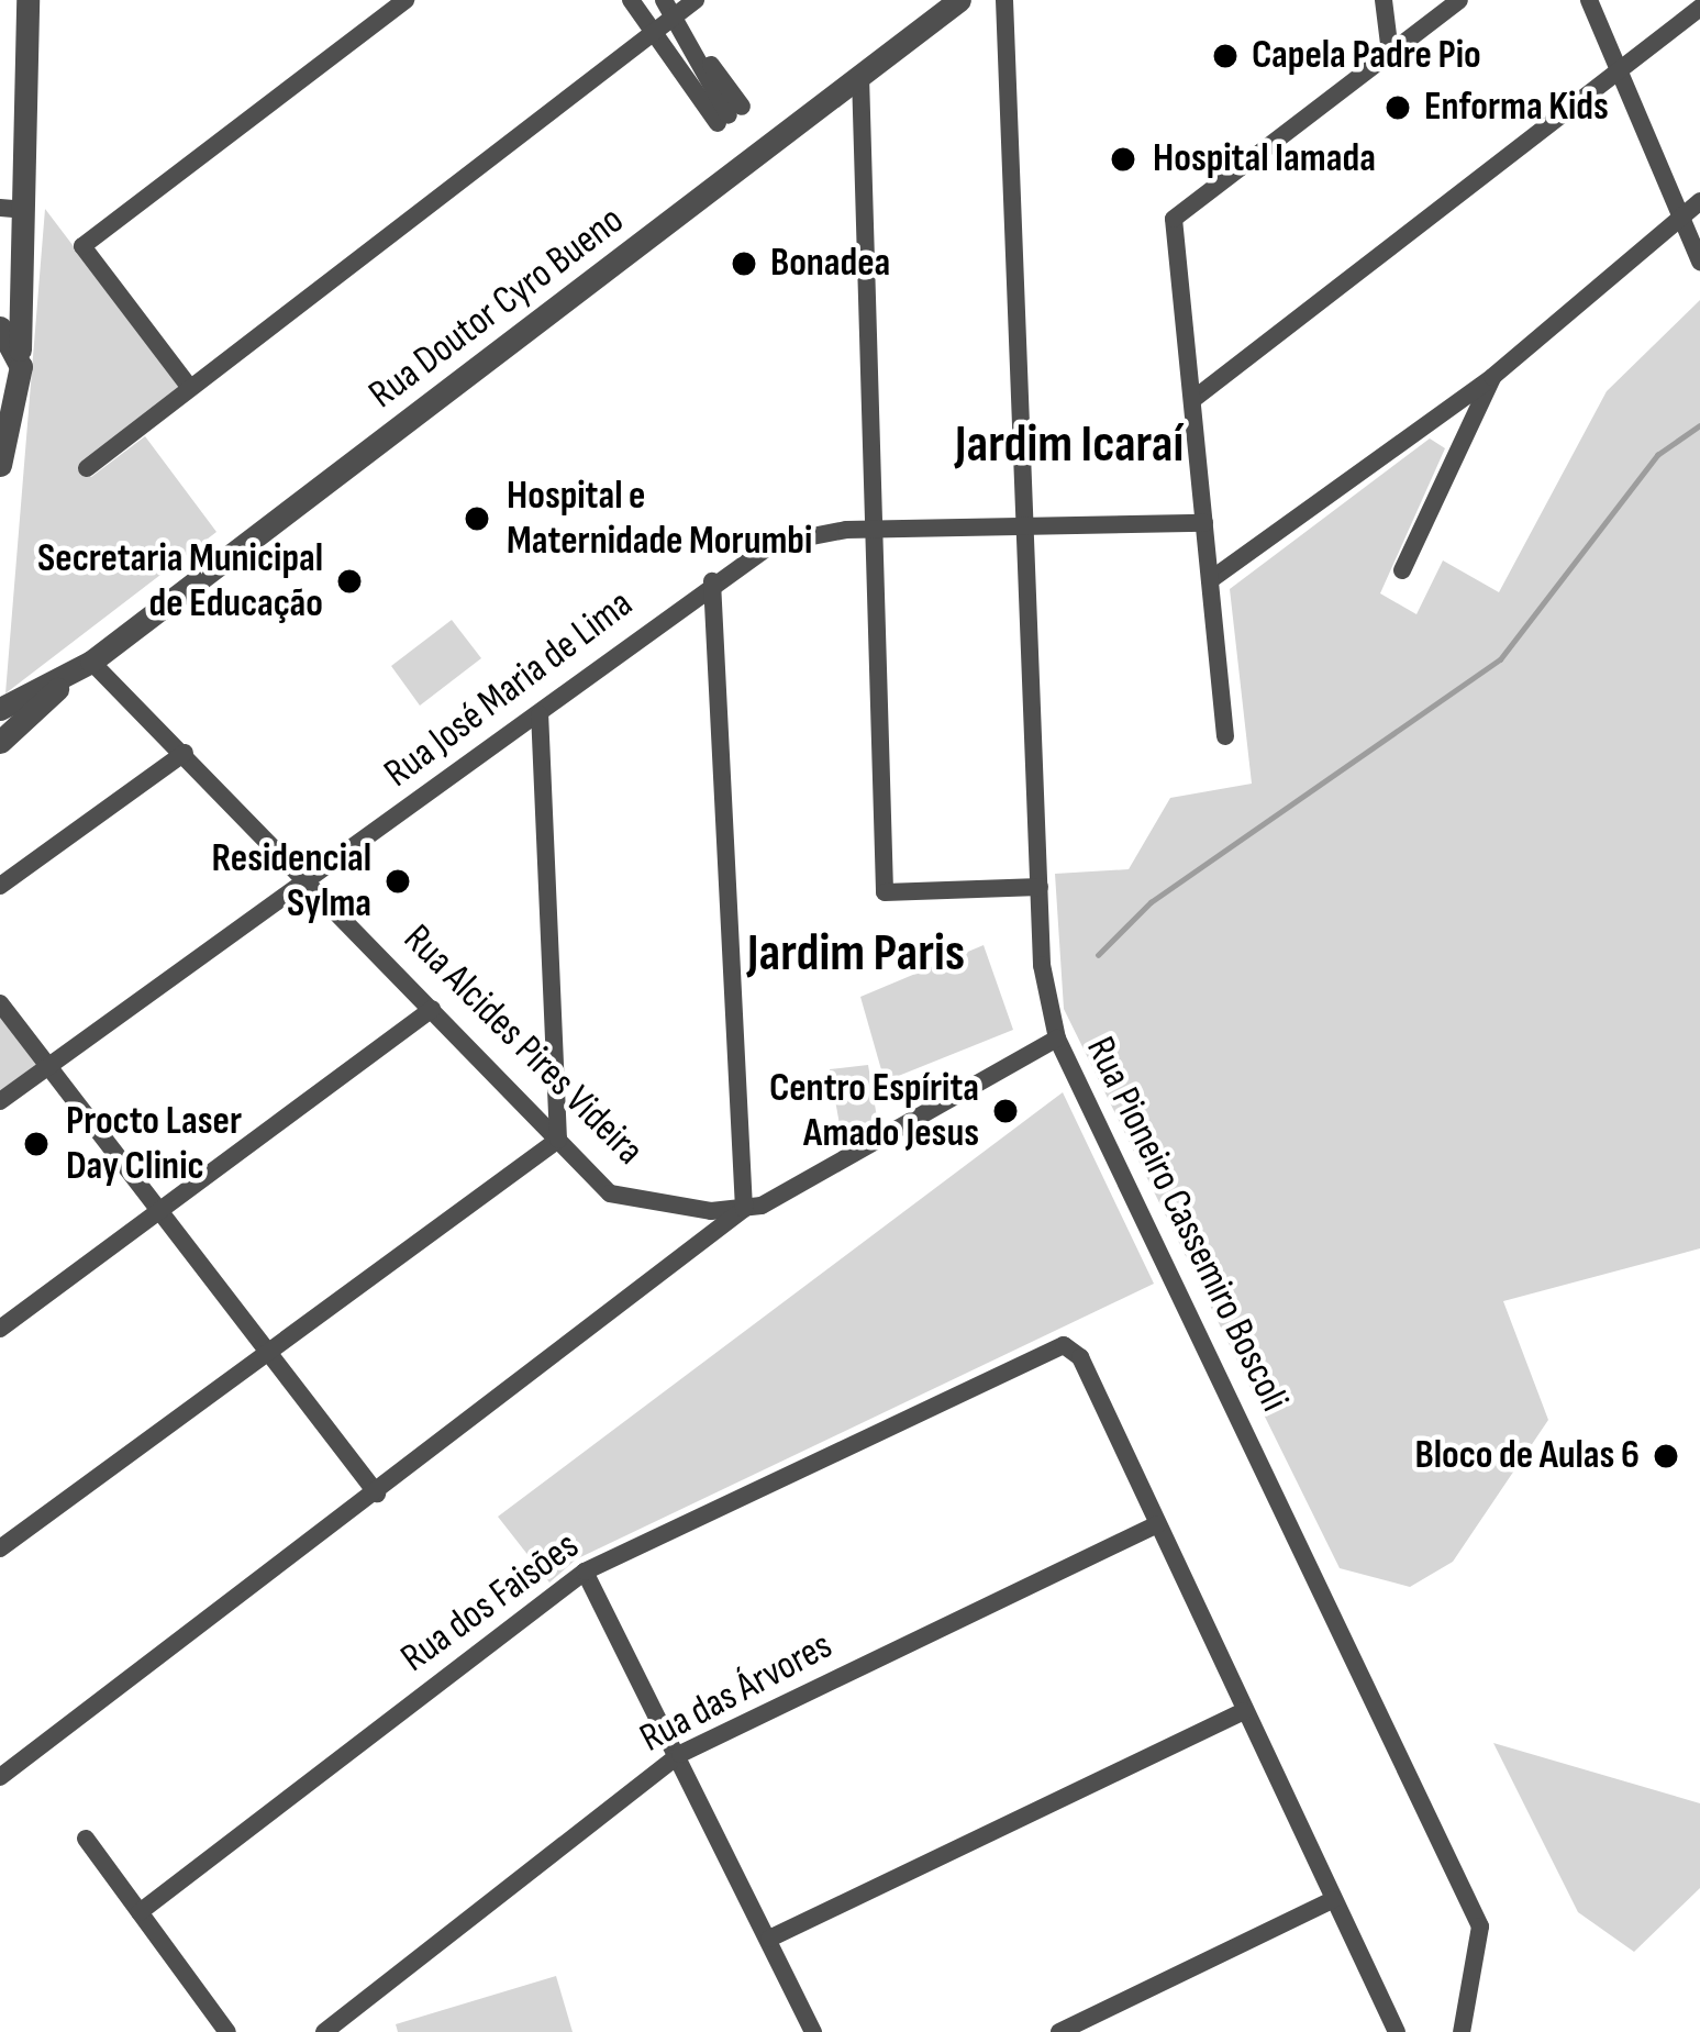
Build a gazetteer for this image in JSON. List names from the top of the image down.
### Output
{
  "streets": {
    "street": [
      "Rua Doutor Cyro Bueno",
      "Rua José Maria de Lima",
      "Rua Alcides Pires Videira",
      "Rua Pioneiro Cassemiro Boscoli",
      "Rua dos Faisões",
      "Rua das Árvores"
    ]
  },
  "crossings": [
    ["Rua Doutor Cyro Bueno", "Rua Alcides Pires Videira"],
    ["Rua José Maria de Lima", "Rua Alcides Pires Videira"],
    ["Rua José Maria de Lima", "Rua Pioneiro Cassemiro Boscoli"],
    ["Rua dos Faisões", "Rua das Árvores"]
  ],
  "districts": ["Jardim Icaraí", "Jardim Paris"],
  "places": [
    "Capela Padre Pio",
    "Enforma Kids",
    "Hospital Iamada",
    "Bonadea",
    "Hospital e Maternidade Morumbi",
    "Secretaria Municipal de Educação",
    "Residencial Sylma",
    "Centro Espírita Amado Jesus",
    "Procto Laser Day Clinic",
    "Bloco de Aulas 6"
  ]
}
